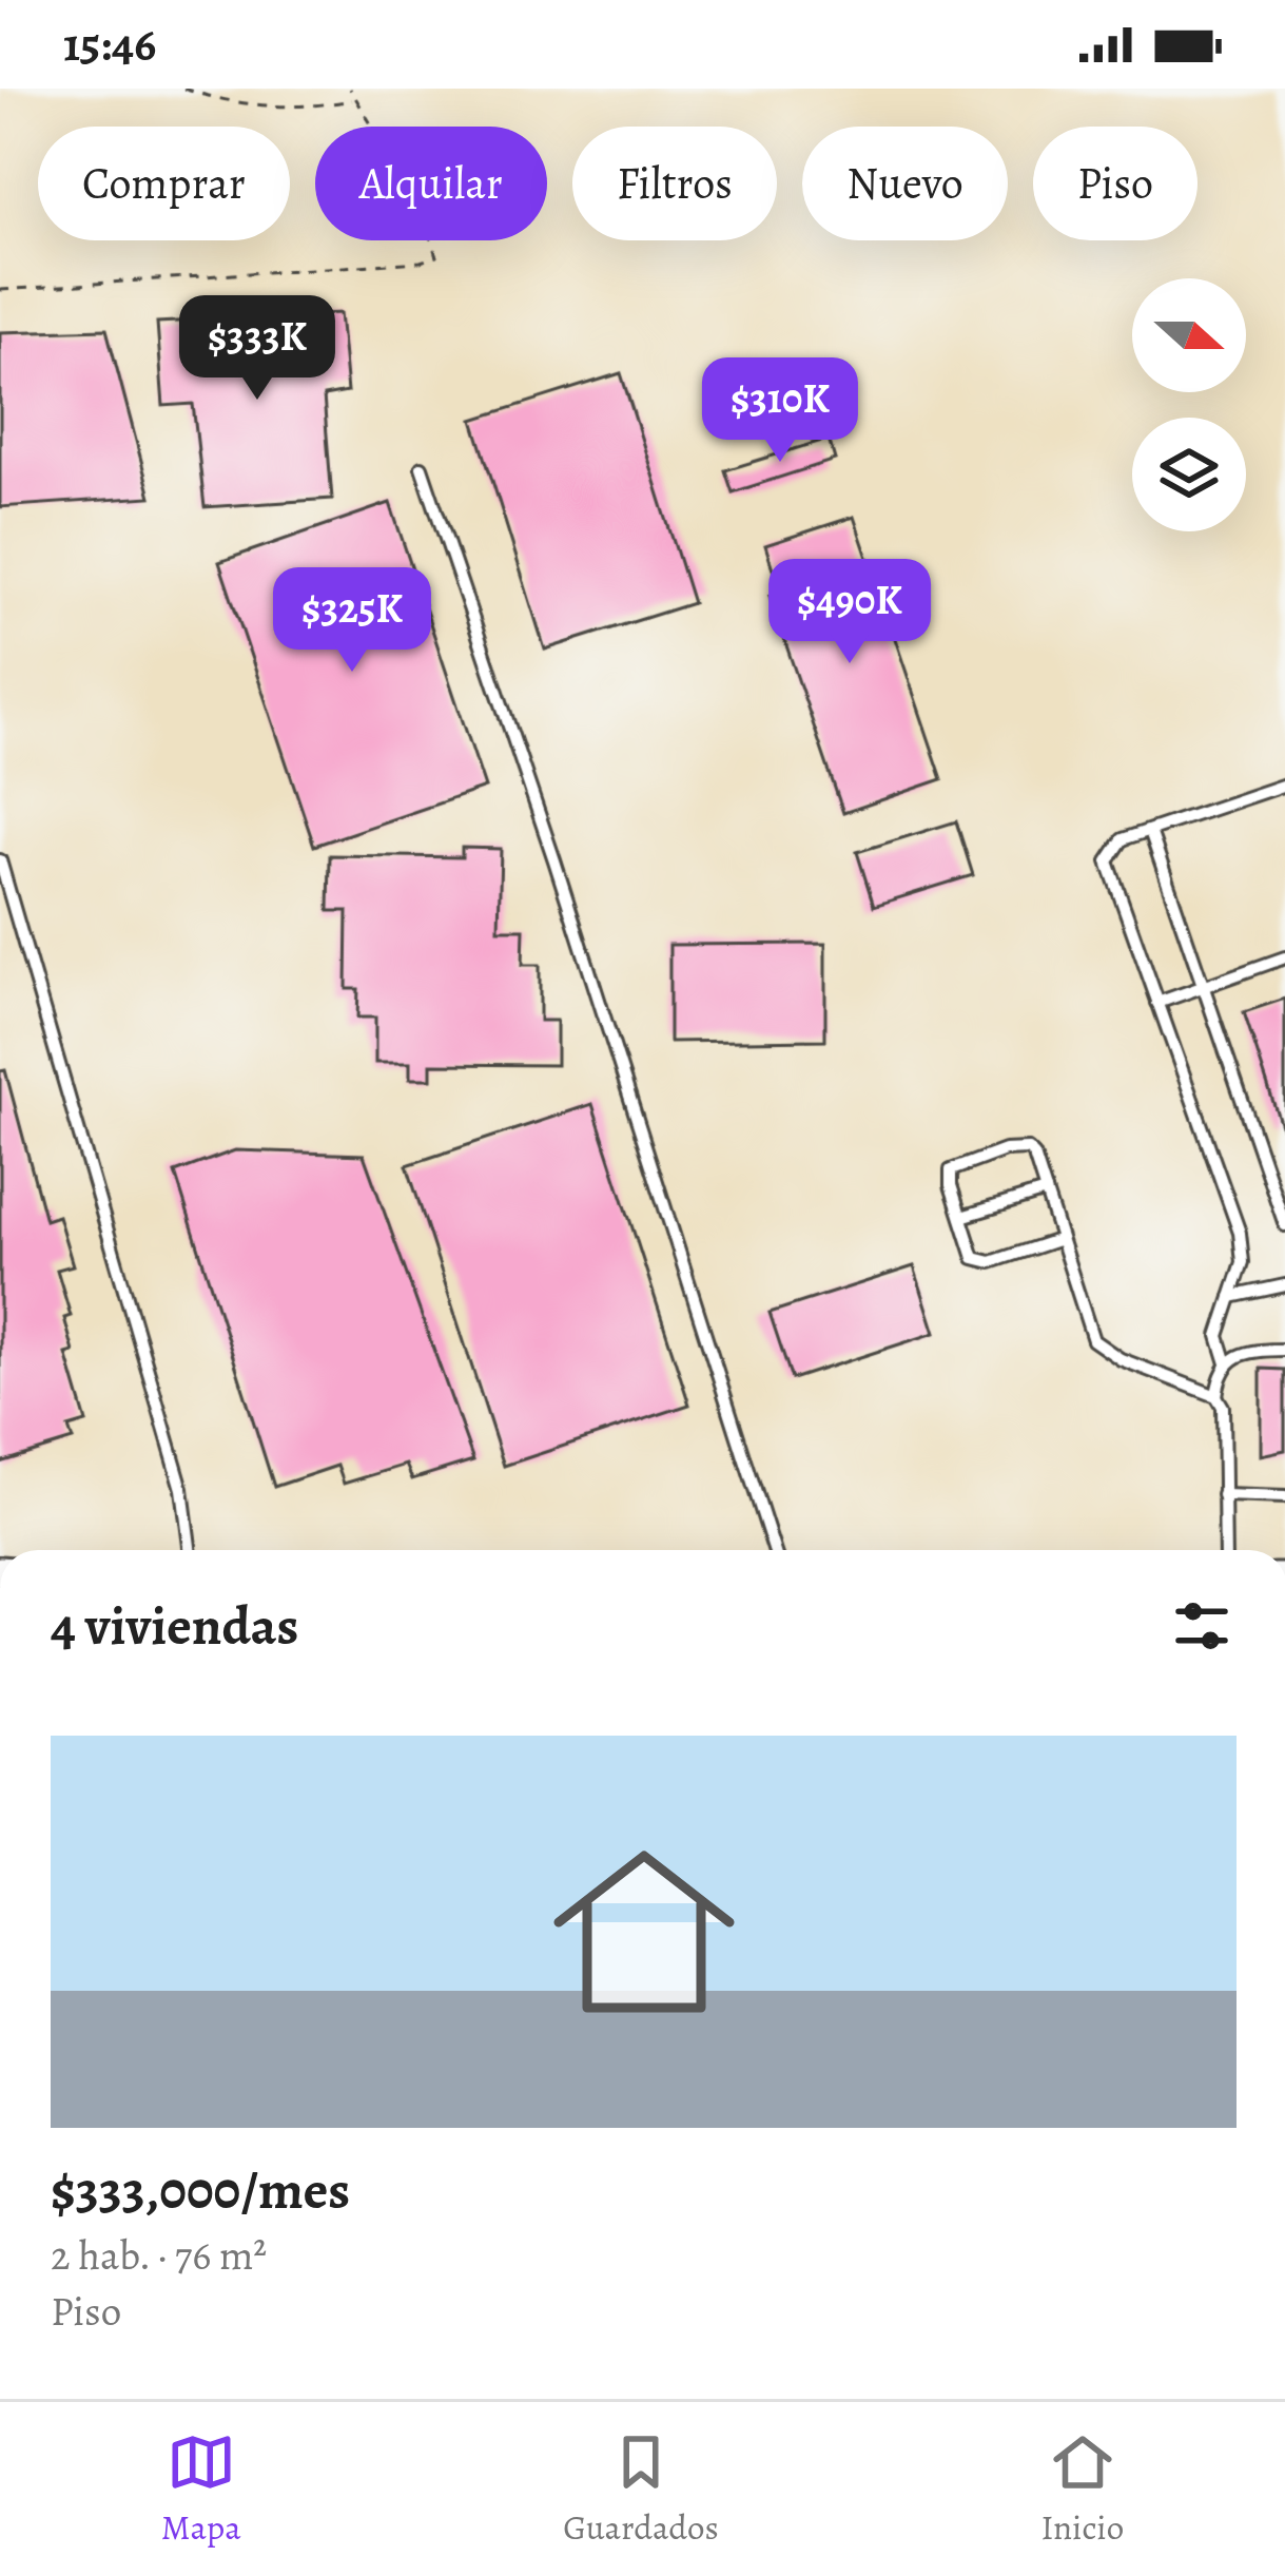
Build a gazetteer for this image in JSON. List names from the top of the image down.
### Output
{
  "north": "right",
  "page": {
    "status": "15:46",
    "chip": [
      "Comprar",
      "Alquilar",
      "Filtros",
      "Nuevo",
      "Piso"
    ],
    "price": [
      "$333K",
      "$310K",
      "$490K",
      "$325K"
    ],
    "heading": "4 viviendas",
    "list": [
      {
        "name": "$333,000/mes",
        "note": "2 hab. · 76 m² · Piso"
      }
    ],
    "tabs": ["Mapa", "Guardados", "Inicio"]
  }
}
